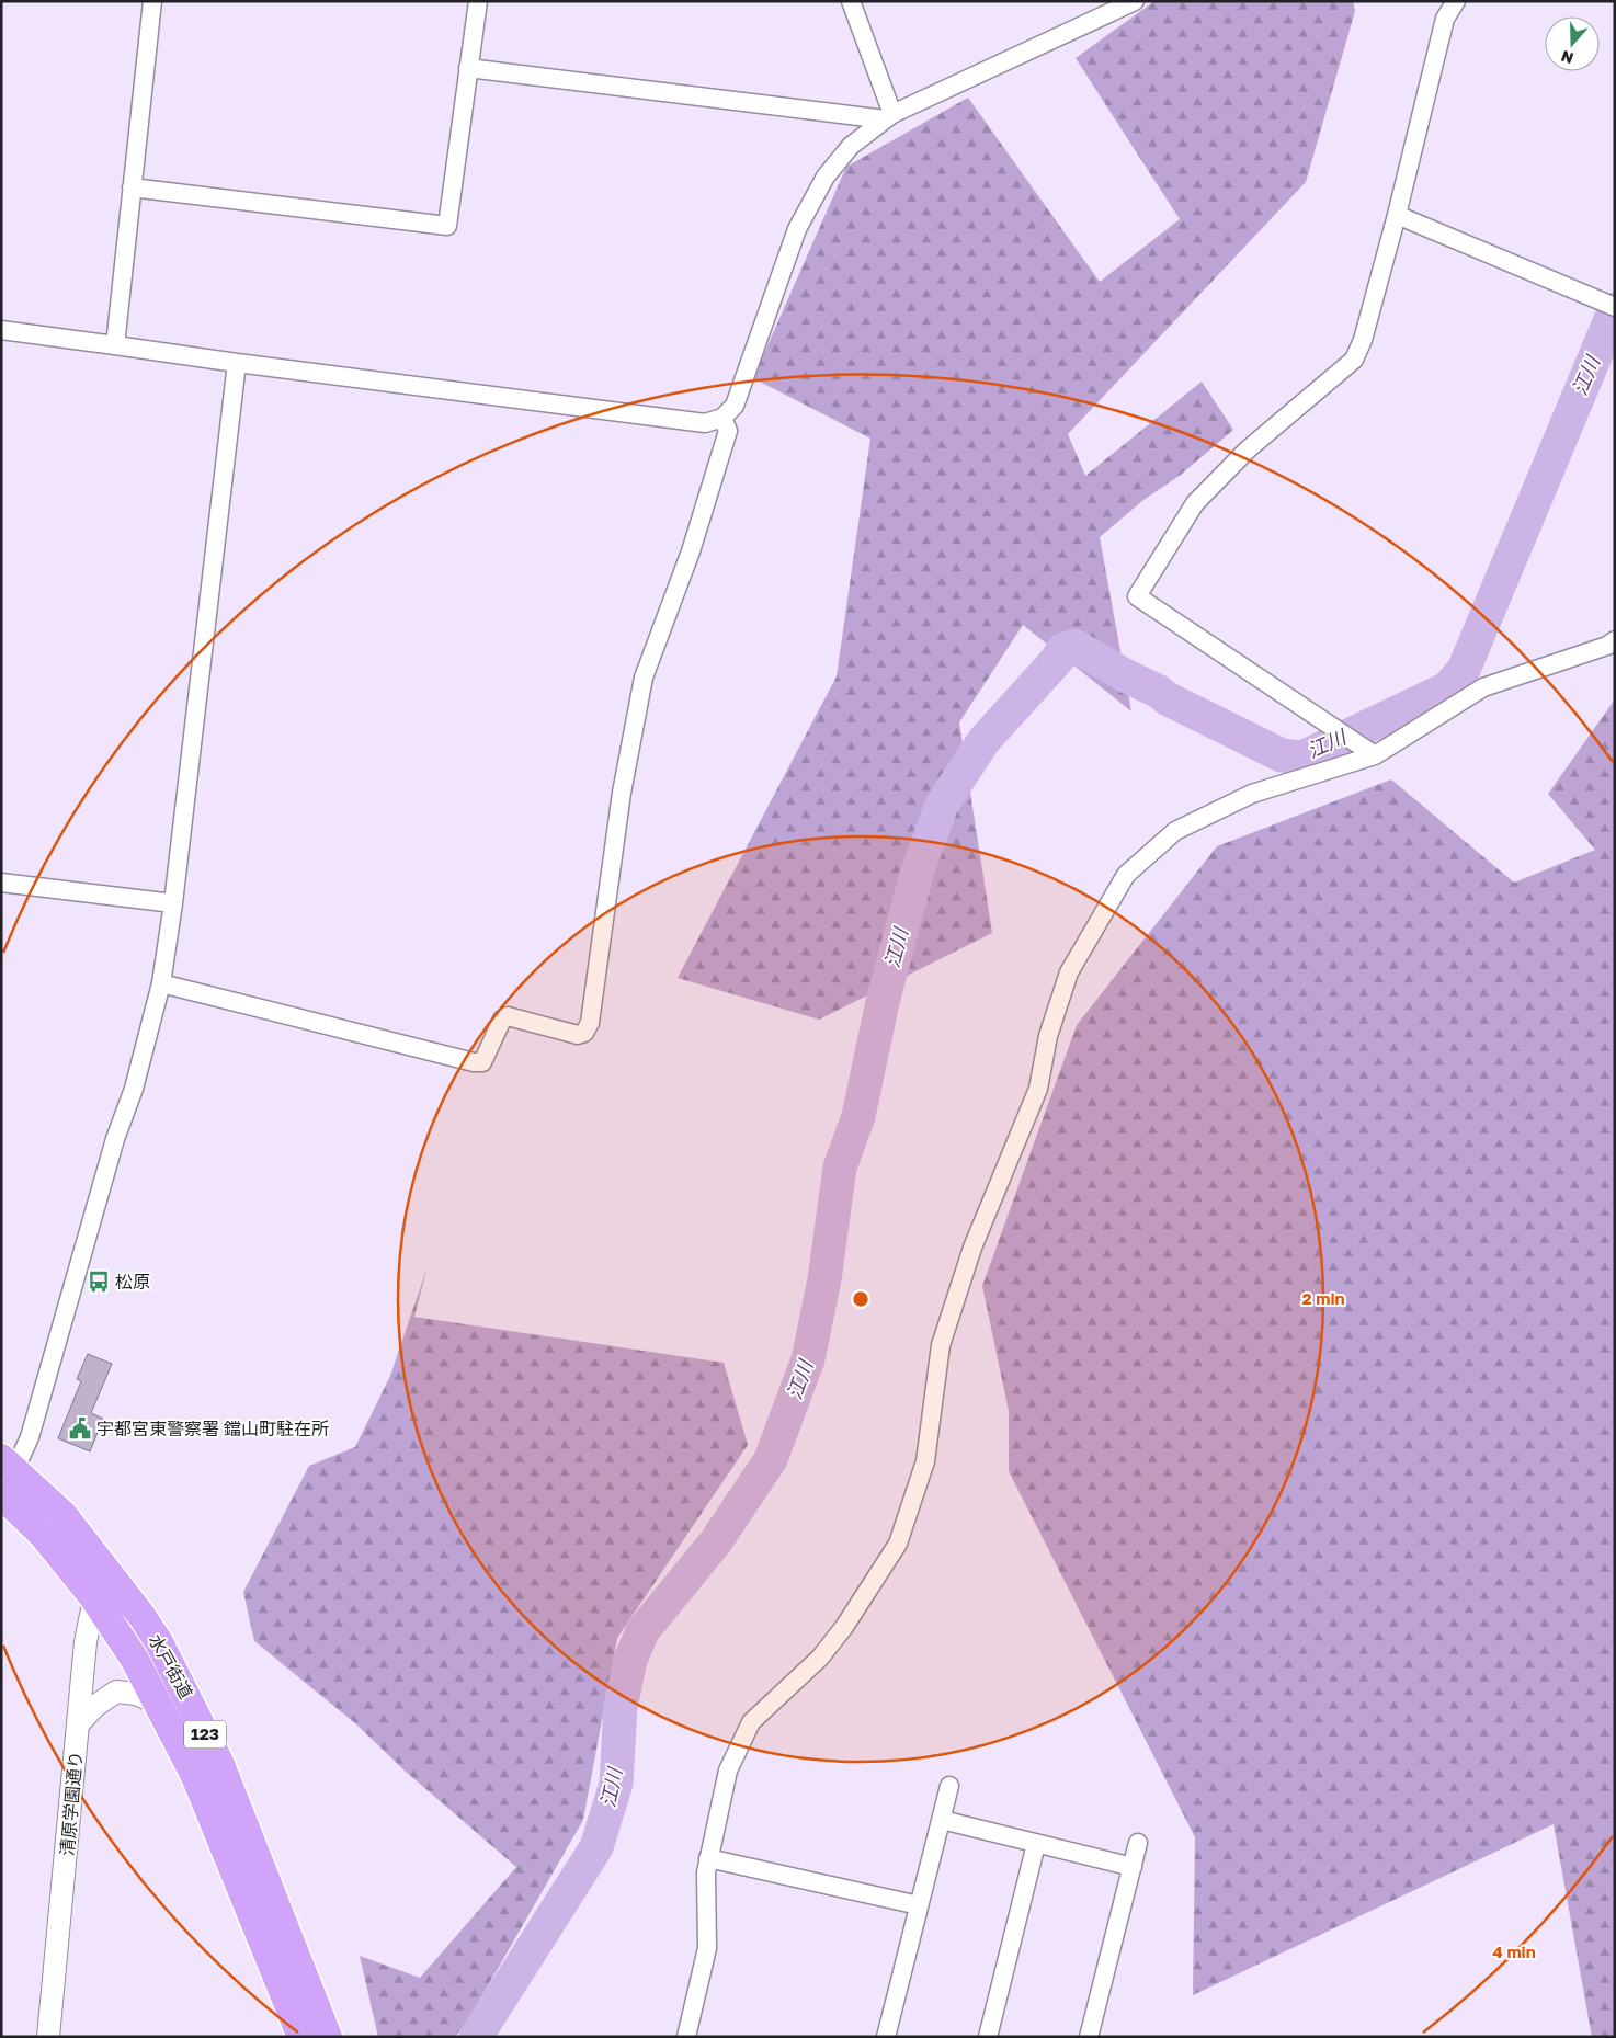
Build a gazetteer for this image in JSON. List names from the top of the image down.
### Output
{
  "streets": {
    "highway": ["水戸街道", "123"],
    "street": ["清原学園通り"]
  },
  "crossings": [
    ["水戸街道", "清原学園通り"]
  ],
  "water": ["江川"],
  "places": {
    "bus stop": ["松原"],
    "public building": ["宇都宮東警察署 鐺山町駐在所"]
  },
  "north": "bottom",
  "rings": ["2 min", "4 min"]
}
